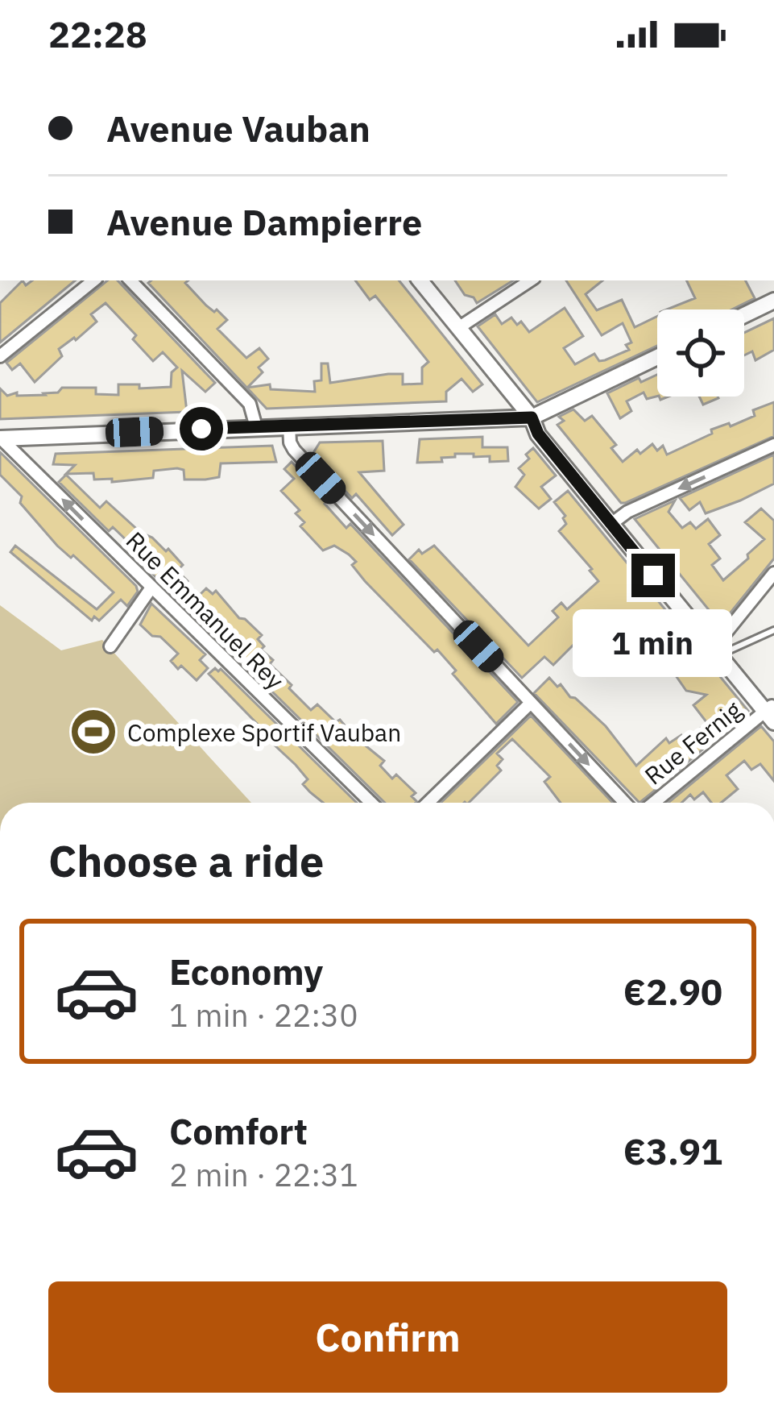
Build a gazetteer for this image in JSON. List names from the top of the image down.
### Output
{
  "streets": {
    "street": ["Rue Emmanuel Rey", "Rue Fernig"]
  },
  "one_way": ["Rue Emmanuel Rey"],
  "places": {
    "sports": ["Complexe Sportif Vauban"]
  },
  "page": {
    "status": "22:28",
    "banner": ["Avenue Vauban", "Avenue Dampierre"],
    "bubble": "1 min",
    "heading": "Choose a ride",
    "list": [
      {
        "name": "Economy",
        "note": "1 min · 22:30",
        "value": "€2.90"
      },
      {
        "name": "Comfort",
        "note": "2 min · 22:31",
        "value": "€3.91"
      }
    ],
    "buttons": "Confirm"
  }
}
